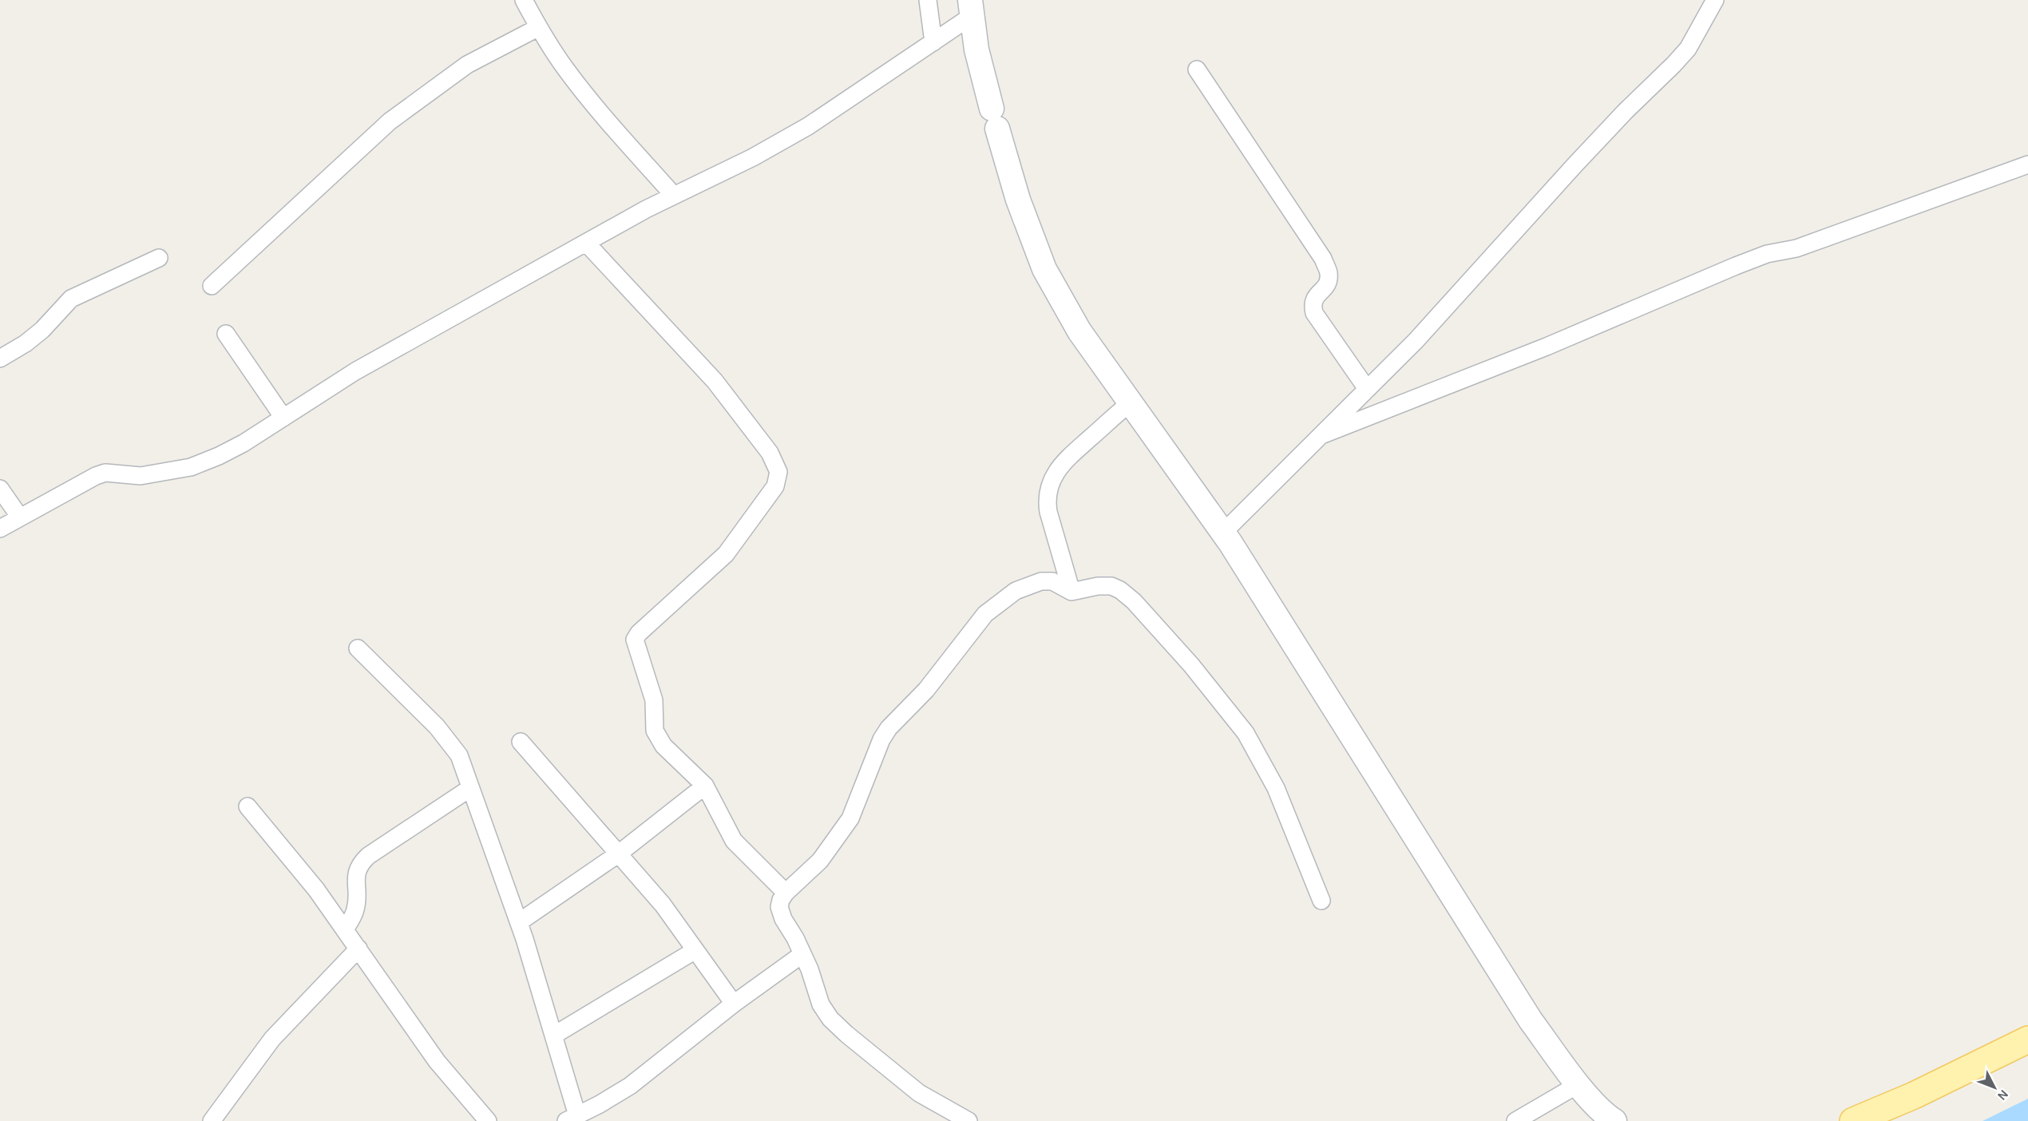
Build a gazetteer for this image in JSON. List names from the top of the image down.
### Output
{
  "north": "bottom right"
}
